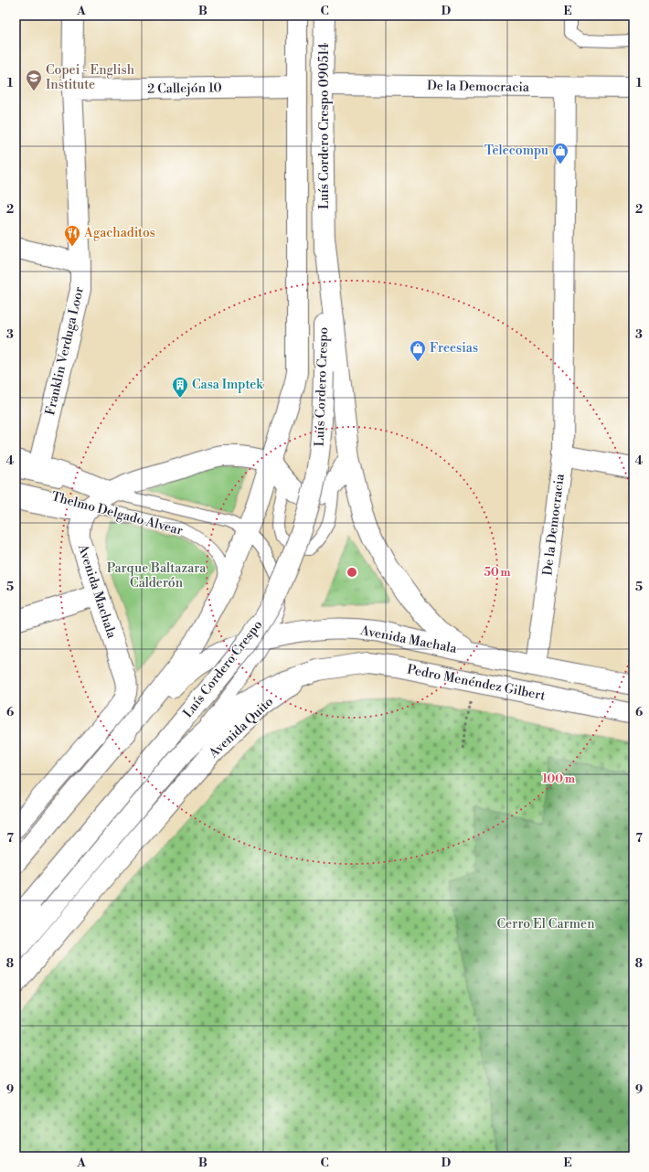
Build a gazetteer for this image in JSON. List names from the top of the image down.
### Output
{
  "streets": {
    "main road": [
      "De la Democracia",
      "2 Callejón 10",
      "Luís Cordero Crespo 090514",
      "Franklin Verduga Loor",
      "Luís Cordero Crespo",
      "Thelmo Delgado Alvear",
      "Avenida Machala",
      "Pedro Menéndez Gilbert",
      "Avenida Quito"
    ]
  },
  "crossings": [
    ["De la Democracia", "Luís Cordero Crespo 090514"],
    ["2 Callejón 10", "Franklin Verduga Loor"],
    ["2 Callejón 10", "Luís Cordero Crespo"],
    ["Luís Cordero Crespo 090514", "Luís Cordero Crespo"],
    ["Franklin Verduga Loor", "Thelmo Delgado Alvear"],
    ["Luís Cordero Crespo", "Thelmo Delgado Alvear"],
    ["Luís Cordero Crespo", "Avenida Machala"],
    ["Thelmo Delgado Alvear", "Avenida Machala"],
    ["Thelmo Delgado Alvear", "Avenida Quito"],
    ["Pedro Menéndez Gilbert", "Avenida Quito"]
  ],
  "parks": ["Parque Baltazara Calderón", "Cerro El Carmen"],
  "places": {
    "school or university": ["Copei - English Institute"],
    "shop": ["Telecompu", "Freesias"],
    "restaurant": ["Agachaditos"],
    "building": ["Casa Imptek"]
  },
  "grid": {
    "columns": [
      "A",
      "B",
      "C",
      "D",
      "E"
    ],
    "rows": [
      "1",
      "2",
      "3",
      "4",
      "5",
      "6",
      "7",
      "8",
      "9"
    ]
  },
  "rings": ["50 m", "100 m"]
}
